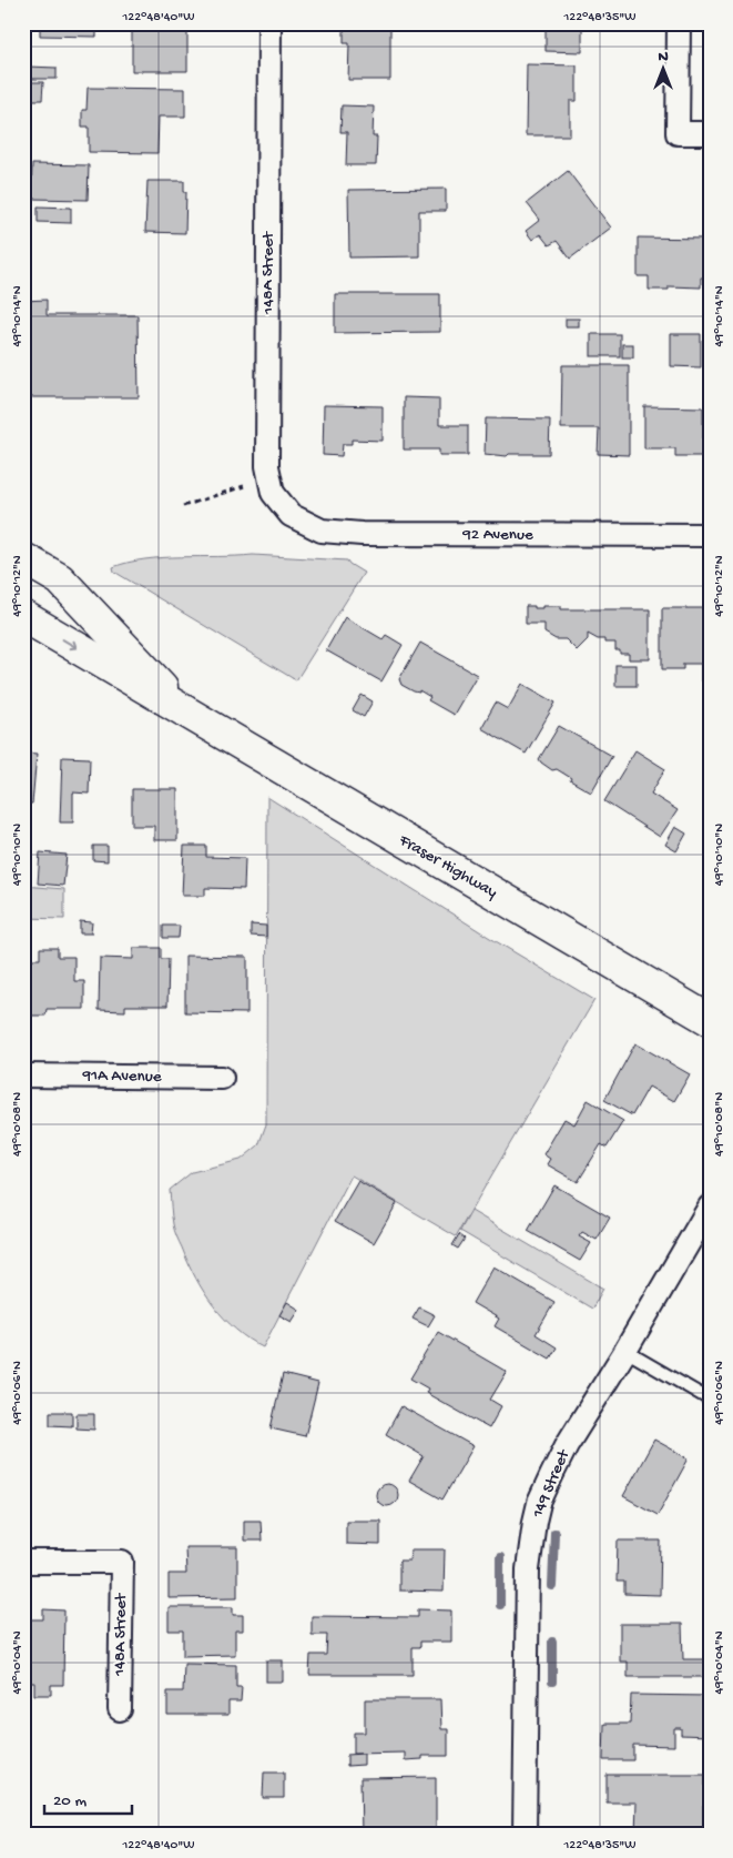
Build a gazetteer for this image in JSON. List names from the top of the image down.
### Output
{
  "streets": {
    "main road": ["Fraser Highway"],
    "street": [
      "148A Street",
      "92 Avenue",
      "91A Avenue",
      "149 Street"
    ]
  },
  "crossings": [
    ["148A Street", "92 Avenue"]
  ],
  "scale_bar": "20 m",
  "north": "top",
  "coordinates": [
    "122°48'40\"W",
    "122°48'35\"W",
    "49°10'14\"N",
    "49°10'12\"N",
    "49°10'10\"N",
    "49°10'08\"N",
    "49°10'06\"N",
    "49°10'04\"N"
  ]
}
